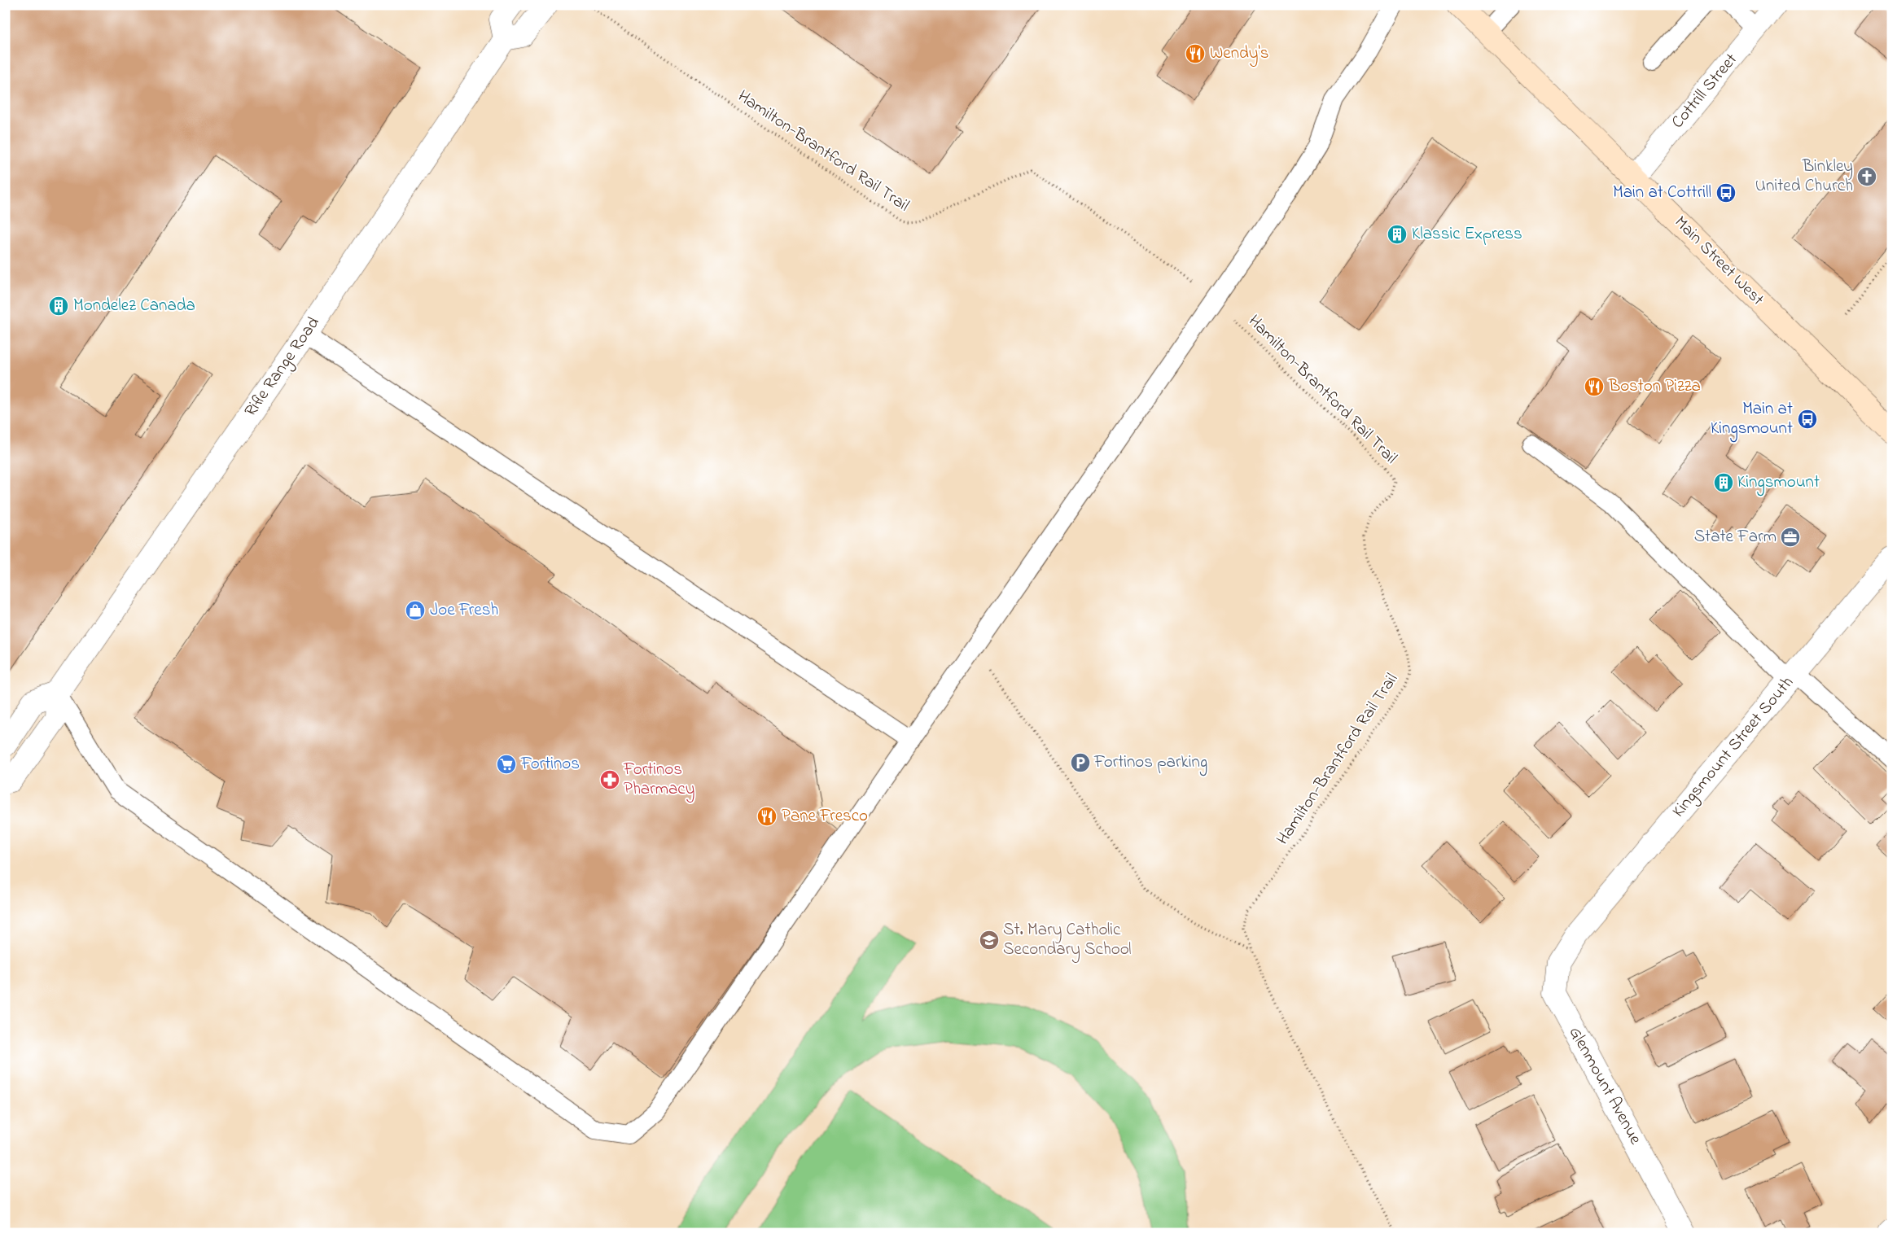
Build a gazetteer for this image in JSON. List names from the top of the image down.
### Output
{
  "streets": {
    "main road": ["Main Street West"],
    "street": [
      "Cottrill Street",
      "Rifle Range Road",
      "Kingsmount Street South",
      "Glenmount Avenue"
    ],
    "path": ["Hamilton-Brantford Rail Trail"]
  },
  "crossings": [
    ["Cottrill Street", "Main Street West"],
    ["Kingsmount Street South", "Glenmount Avenue"]
  ],
  "places": {
    "restaurant": ["Wendy's", "Boston Pizza", "Pane Fresco"],
    "church": ["Binkley United Church"],
    "bus stop": ["Main at Cottrill", "Main at Kingsmount"],
    "building": ["Klassic Express", "Mondelez Canada", "Kingsmount"],
    "office": ["State Farm"],
    "shop": ["Joe Fresh"],
    "parking": ["Fortinos parking"],
    "supermarket": ["Fortinos"],
    "pharmacy": ["Fortinos Pharmacy"],
    "school or university": ["St. Mary Catholic Secondary School"]
  }
}
